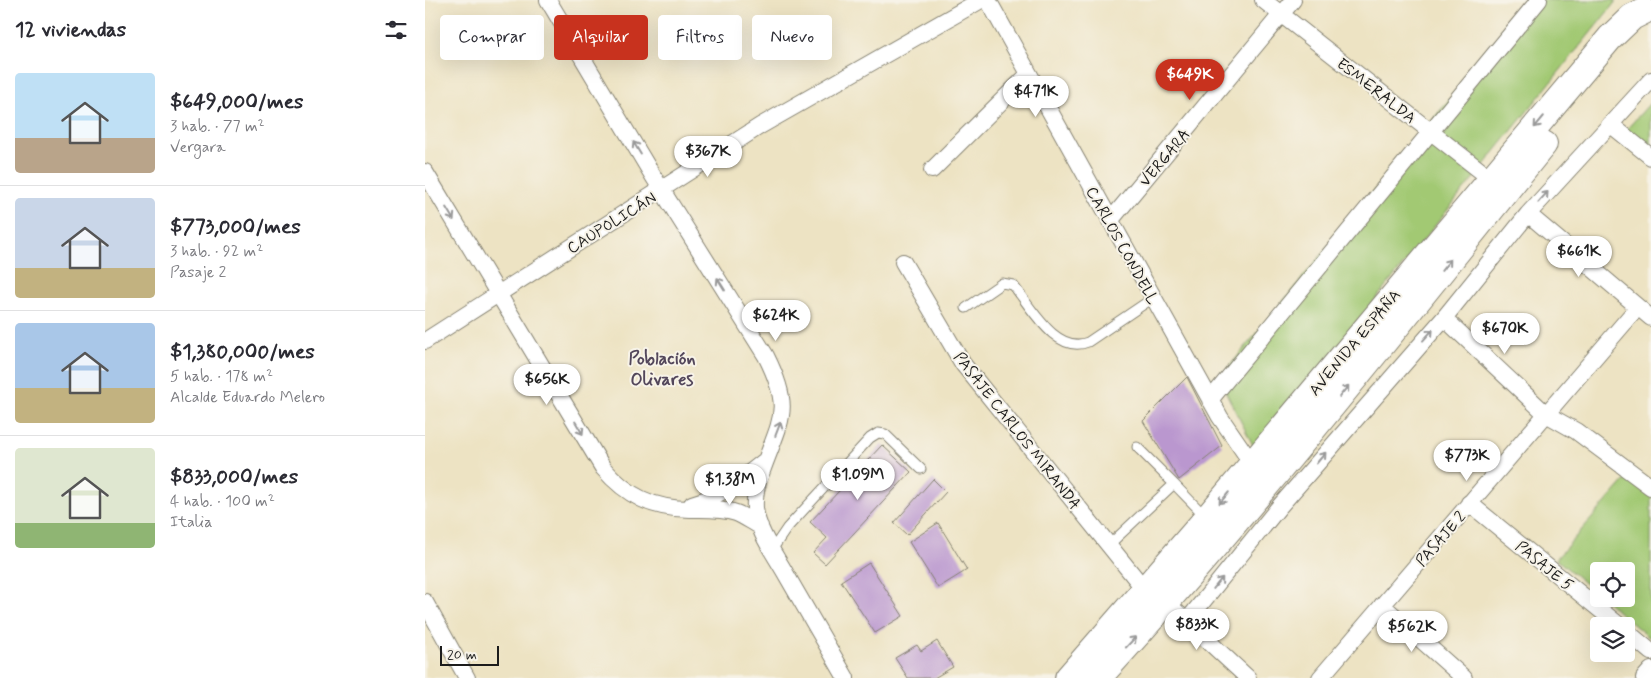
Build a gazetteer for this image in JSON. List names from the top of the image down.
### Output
{
  "streets": {
    "main road": ["AVENIDA ESPAÑA"],
    "street": [
      "ESMERALDA",
      "VERGARA",
      "CAUPOLICÁN",
      "CARLOS CONDELL",
      "PASAJE CARLOS MIRANDA",
      "PASAJE 2",
      "PASAJE 5"
    ]
  },
  "crossings": [
    ["ESMERALDA", "VERGARA"],
    ["ESMERALDA", "AVENIDA ESPAÑA"],
    ["VERGARA", "CARLOS CONDELL"],
    ["CARLOS CONDELL", "AVENIDA ESPAÑA"],
    ["AVENIDA ESPAÑA", "PASAJE CARLOS MIRANDA"],
    ["PASAJE 2", "PASAJE 5"]
  ],
  "districts": ["Población Olivares"],
  "scale_bar": "20 m",
  "page": {
    "heading": "12 viviendas",
    "chip": [
      "Comprar",
      "Alquilar",
      "Filtros",
      "Nuevo"
    ],
    "price": [
      "$649K",
      "$471K",
      "$367K",
      "$661K",
      "$624K",
      "$670K",
      "$656K",
      "$773K",
      "$1.09M",
      "$1.38M",
      "$833K",
      "$562K"
    ],
    "list": [
      {
        "name": "$649,000/mes",
        "note": "3 hab. · 77 m² · Vergara"
      },
      {
        "name": "$773,000/mes",
        "note": "3 hab. · 92 m² · Pasaje 2"
      },
      {
        "name": "$1,380,000/mes",
        "note": "5 hab. · 178 m² · Alcalde Eduardo Melero"
      },
      {
        "name": "$833,000/mes",
        "note": "4 hab. · 100 m² · Italia"
      }
    ],
    "scale": "20 m"
  }
}
